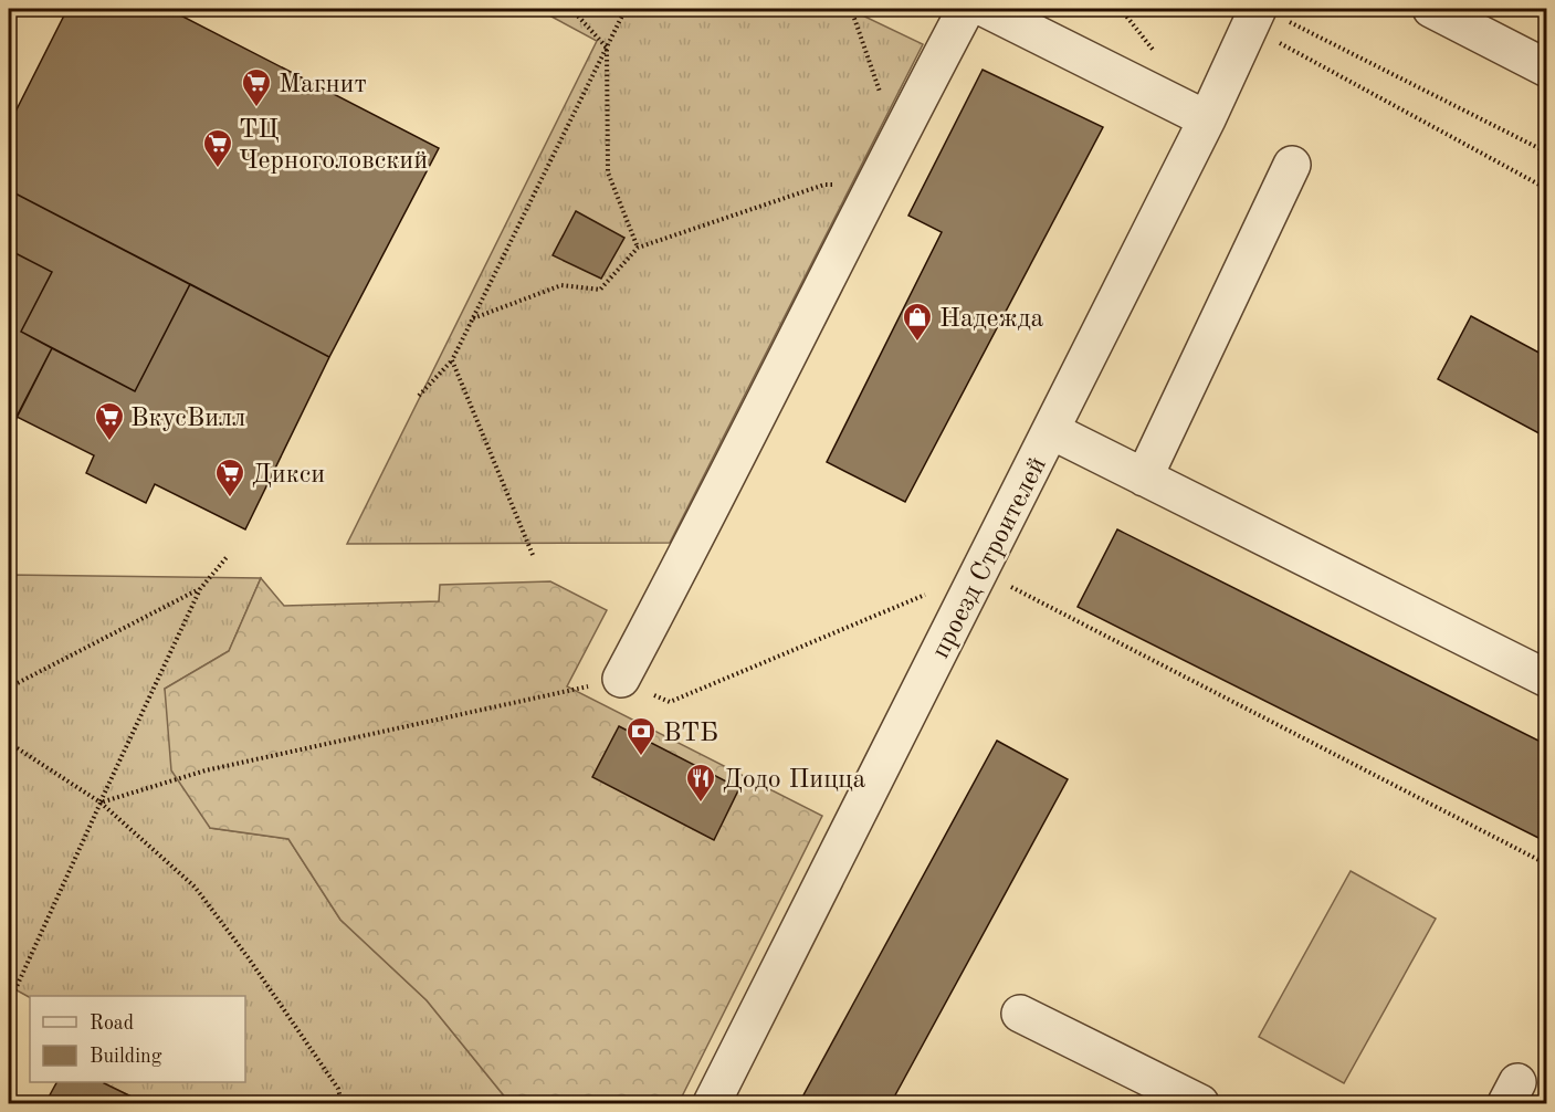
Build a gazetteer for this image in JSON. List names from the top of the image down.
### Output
{
  "streets": {
    "street": ["проезд Строителей"]
  },
  "places": {
    "supermarket": [
      "Магнит",
      "ТЦ Черноголовский",
      "ВкусВилл",
      "Дикси"
    ],
    "shop": ["Надежда"],
    "bank": ["ВТБ"],
    "restaurant": ["Додо Пицца"]
  },
  "legend": ["Road", "Building"]
}
